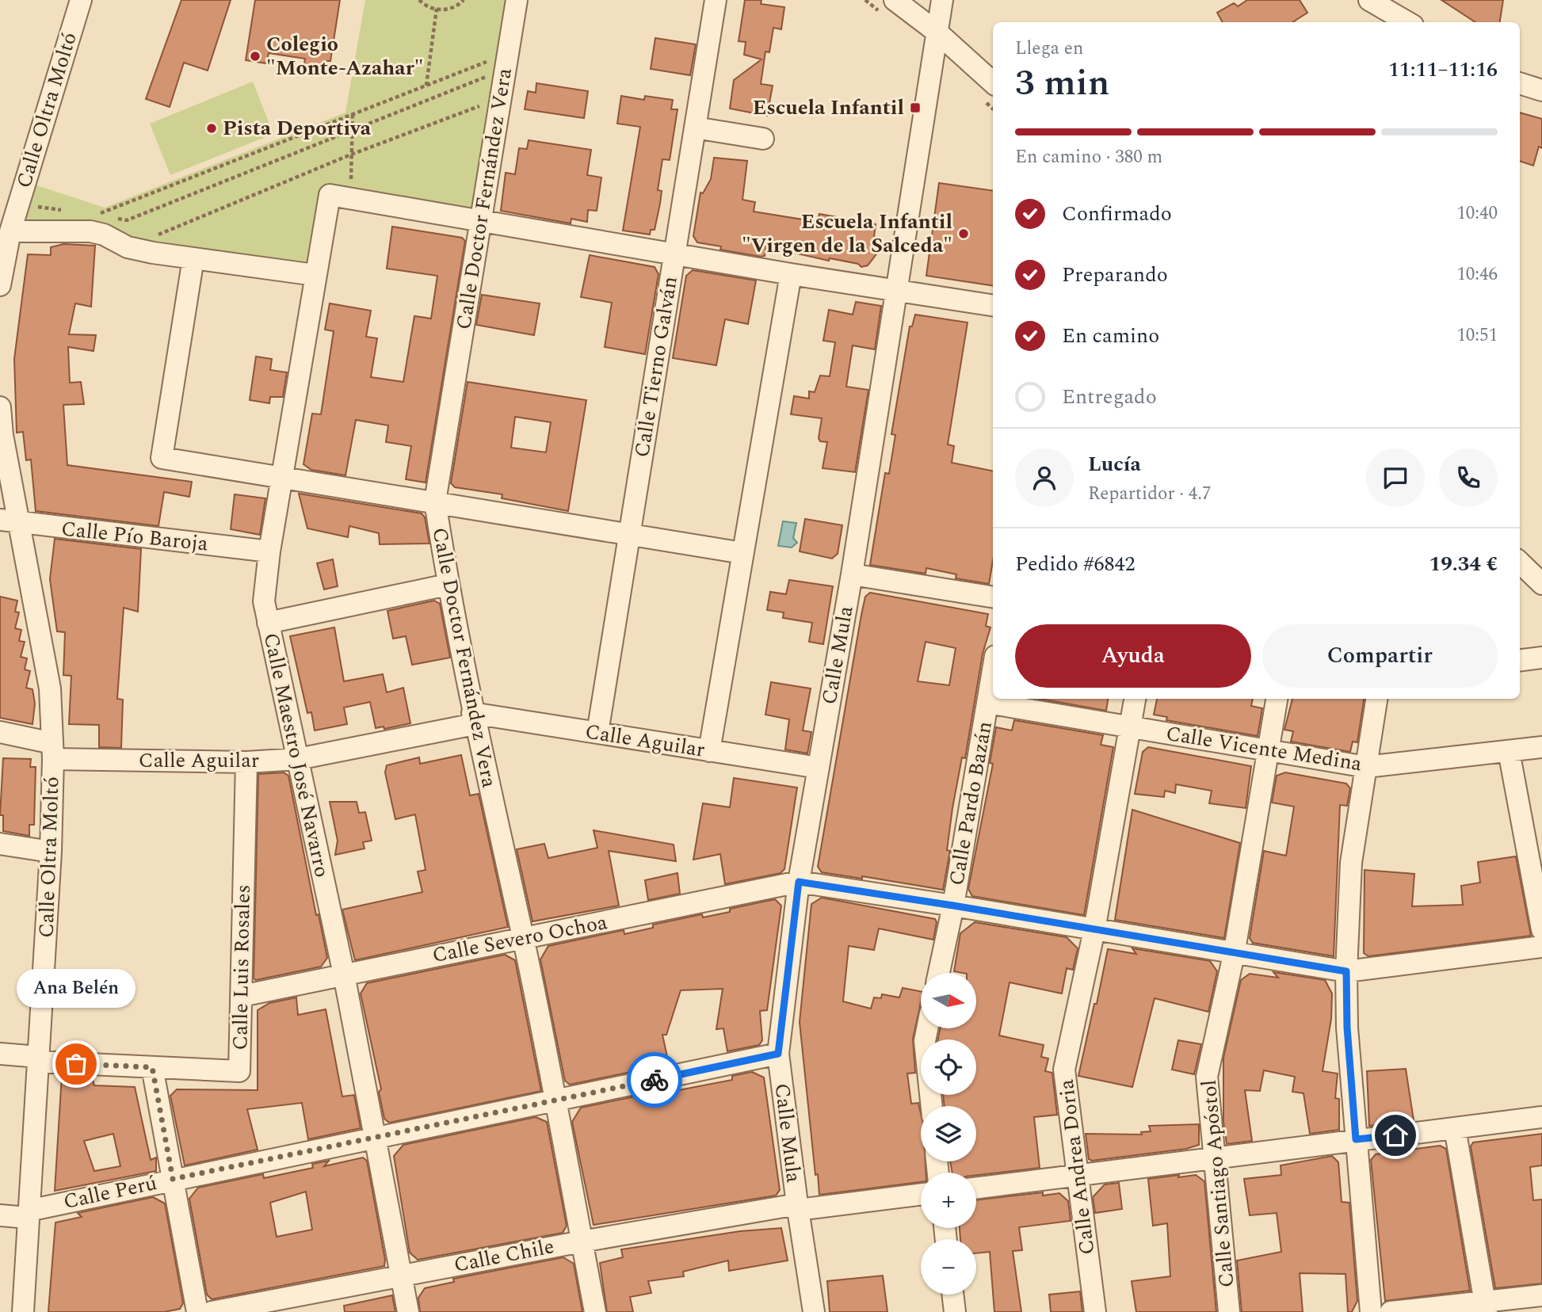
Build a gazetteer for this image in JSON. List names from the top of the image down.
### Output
{
  "streets": {
    "street": [
      "Calle Oltra Moltó",
      "Calle Doctor Fernández Vera",
      "Calle Tierno Galván",
      "Calle Pío Baroja",
      "Calle Mula",
      "Calle Aguilar",
      "Calle Vicente Medina",
      "Calle Maestro José Navarro",
      "Calle Pardo Bazán",
      "Calle Severo Ochoa",
      "Calle Luis Rosales",
      "Calle Andrea Doria",
      "Calle Santiago Apóstol",
      "Calle Perú",
      "Calle Chile"
    ]
  },
  "crossings": [
    ["Calle Oltra Moltó", "Calle Pío Baroja"],
    ["Calle Oltra Moltó", "Calle Aguilar"],
    ["Calle Oltra Moltó", "Calle Luis Rosales"],
    ["Calle Oltra Moltó", "Calle Perú"],
    ["Calle Doctor Fernández Vera", "Calle Aguilar"],
    ["Calle Doctor Fernández Vera", "Calle Severo Ochoa"],
    ["Calle Doctor Fernández Vera", "Calle Perú"],
    ["Calle Doctor Fernández Vera", "Calle Chile"],
    ["Calle Tierno Galván", "Calle Aguilar"],
    ["Calle Pío Baroja", "Calle Maestro José Navarro"],
    ["Calle Mula", "Calle Aguilar"],
    ["Calle Mula", "Calle Severo Ochoa"],
    ["Calle Mula", "Calle Perú"],
    ["Calle Mula", "Calle Chile"],
    ["Calle Aguilar", "Calle Maestro José Navarro"],
    ["Calle Aguilar", "Calle Luis Rosales"],
    ["Calle Vicente Medina", "Calle Pardo Bazán"],
    ["Calle Vicente Medina", "Calle Andrea Doria"],
    ["Calle Vicente Medina", "Calle Santiago Apóstol"],
    ["Calle Maestro José Navarro", "Calle Severo Ochoa"],
    ["Calle Maestro José Navarro", "Calle Perú"],
    ["Calle Maestro José Navarro", "Calle Chile"],
    ["Calle Severo Ochoa", "Calle Luis Rosales"]
  ],
  "places": {
    "other": [
      "Colegio \"Monte-Azahar\"",
      "Pista Deportiva",
      "Escuela Infantil \"Virgen de la Salceda\"",
      "Ana Belén"
    ],
    "transit": ["Escuela Infantil"]
  },
  "north": "right",
  "page": {
    "heading": ["3 min", "Llega en", "11:11–11:16"],
    "panel": [
      "Lucía",
      "Repartidor · 4.7",
      "Pedido #6842",
      "19.34 €"
    ],
    "bar": "En camino · 380 m",
    "list": [
      ["Confirmado", "10:40"],
      ["Preparando", "10:46"],
      ["En camino", "10:51"],
      "Entregado"
    ],
    "buttons": ["Ayuda", "Compartir"],
    "bubble": "Ana Belén",
    "map_buttons": ["+", "−"]
  }
}
